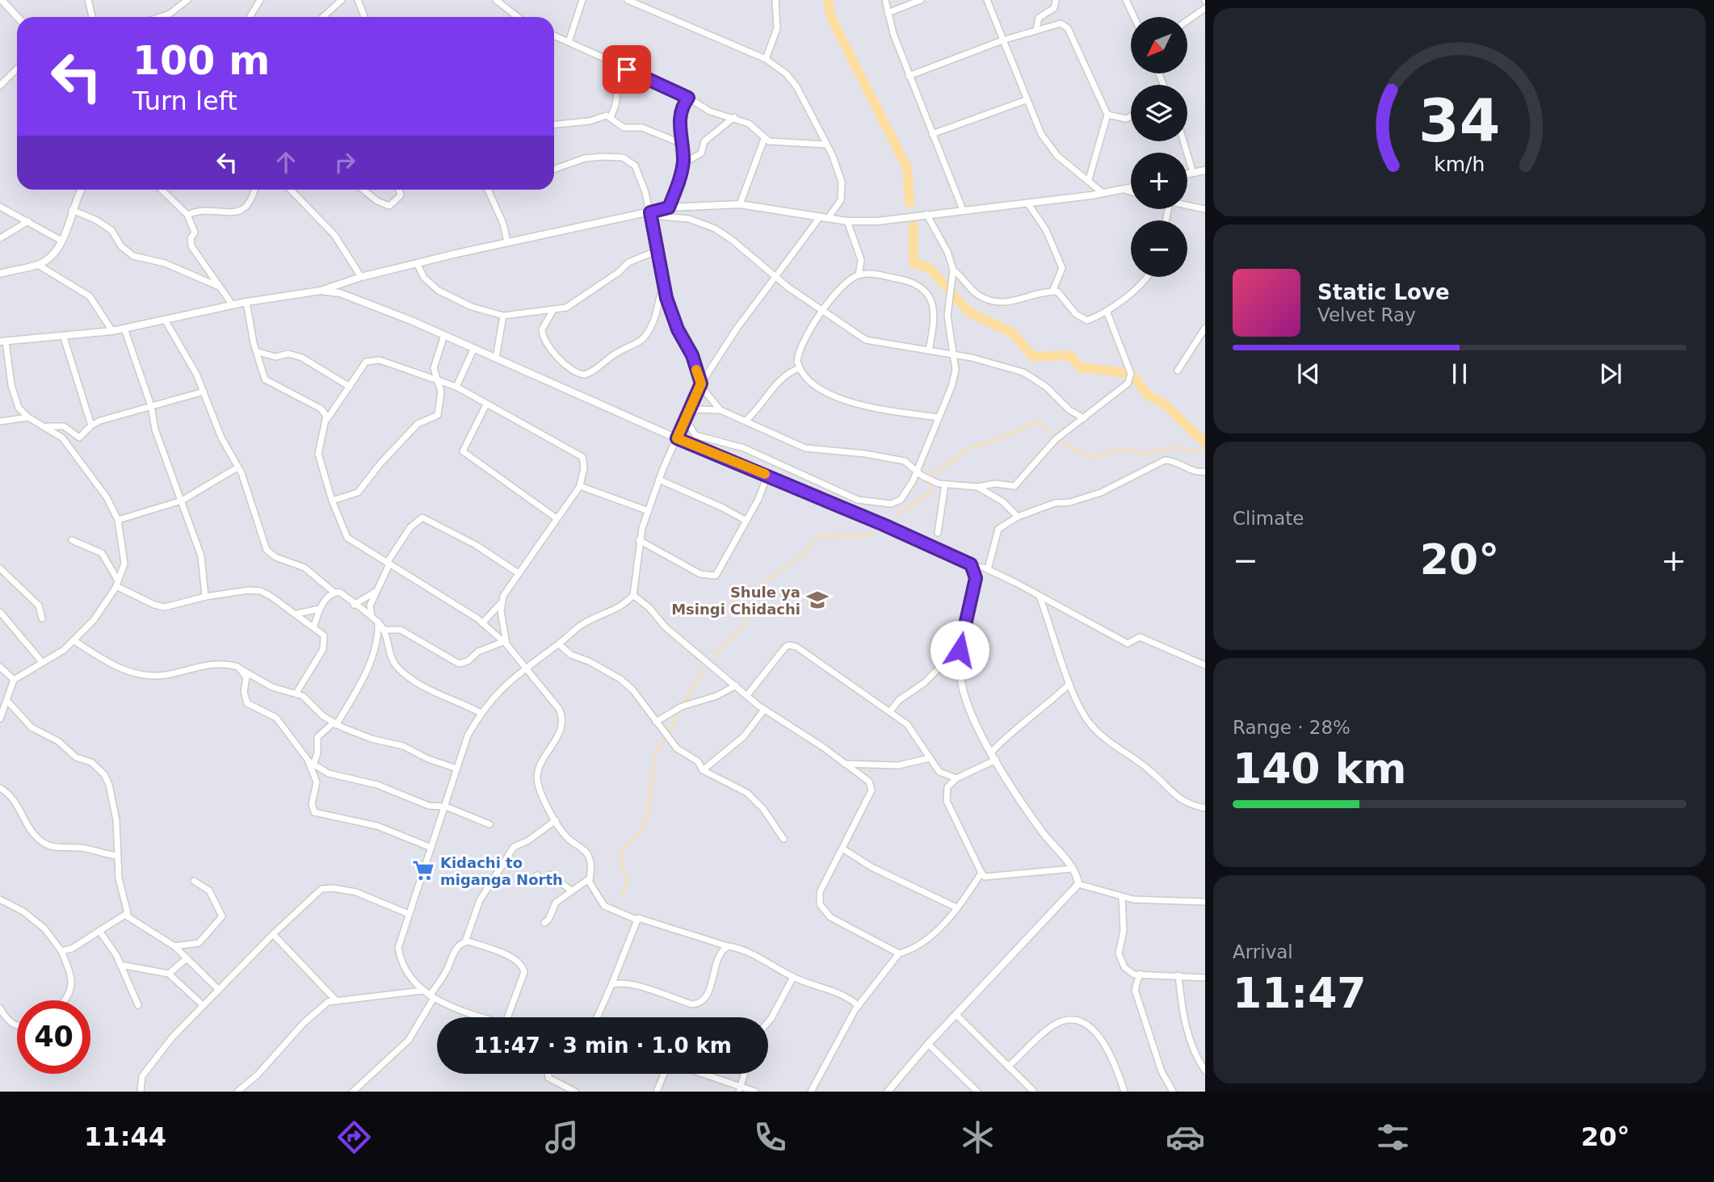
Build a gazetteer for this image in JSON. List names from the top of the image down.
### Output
{
  "places": {
    "school or university": ["Shule ya Msingi Chidachi"],
    "supermarket": ["Kidachi to miganga North"]
  },
  "north": "bottom left",
  "page": {
    "map_buttons": ["+", "−"],
    "turn": ["100 m", "Turn left"],
    "song": ["Static Love", "Velvet Ray"],
    "tile": [
      "Climate",
      ["Range · 28%", "140 km"],
      ["Arrival", "11:47"]
    ],
    "heat": ["−", "20°", "+"],
    "limit": "40",
    "trip": "11:47 · 3 min · 1.0 km",
    "tabs": ["11:44", "20°"],
    "gauge": ["34", "km/h"]
  }
}
